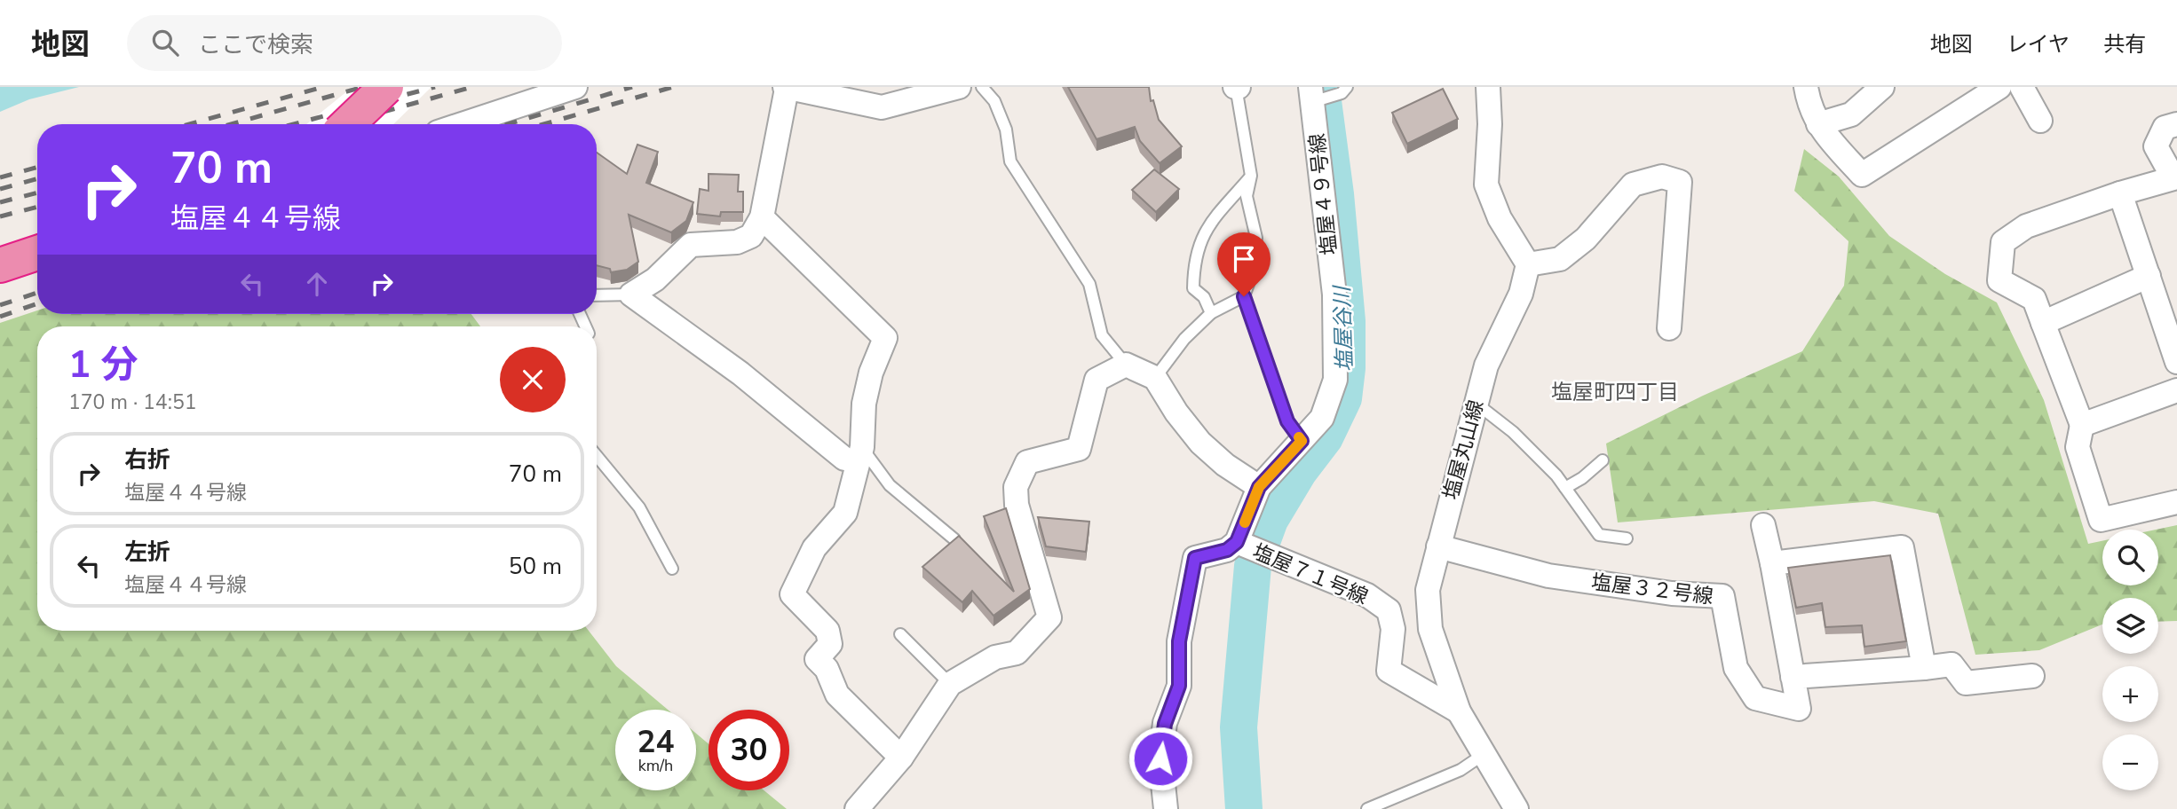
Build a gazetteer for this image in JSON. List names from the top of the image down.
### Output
{
  "streets": {
    "street": [
      "塩屋４９号線",
      "塩屋丸山線",
      "塩屋７１号線",
      "塩屋３２号線"
    ]
  },
  "crossings": [
    ["塩屋丸山線", "塩屋７１号線"],
    ["塩屋丸山線", "塩屋３２号線"]
  ],
  "districts": ["塩屋町四丁目"],
  "water": ["塩屋谷川"],
  "page": {
    "header": "地図",
    "search": "ここで検索",
    "nav": ["地図", "レイヤ", "共有"],
    "turn": ["70 m", "塩屋４４号線"],
    "heading": ["1 分", "170 m · 14:51"],
    "list": [
      {
        "name": "右折",
        "note": "塩屋４４号線",
        "value": "70 m"
      },
      {
        "name": "左折",
        "note": "塩屋４４号線",
        "value": "50 m"
      }
    ],
    "map_buttons": ["+", "−"],
    "speed": "24 km/h",
    "limit": "30"
  }
}
